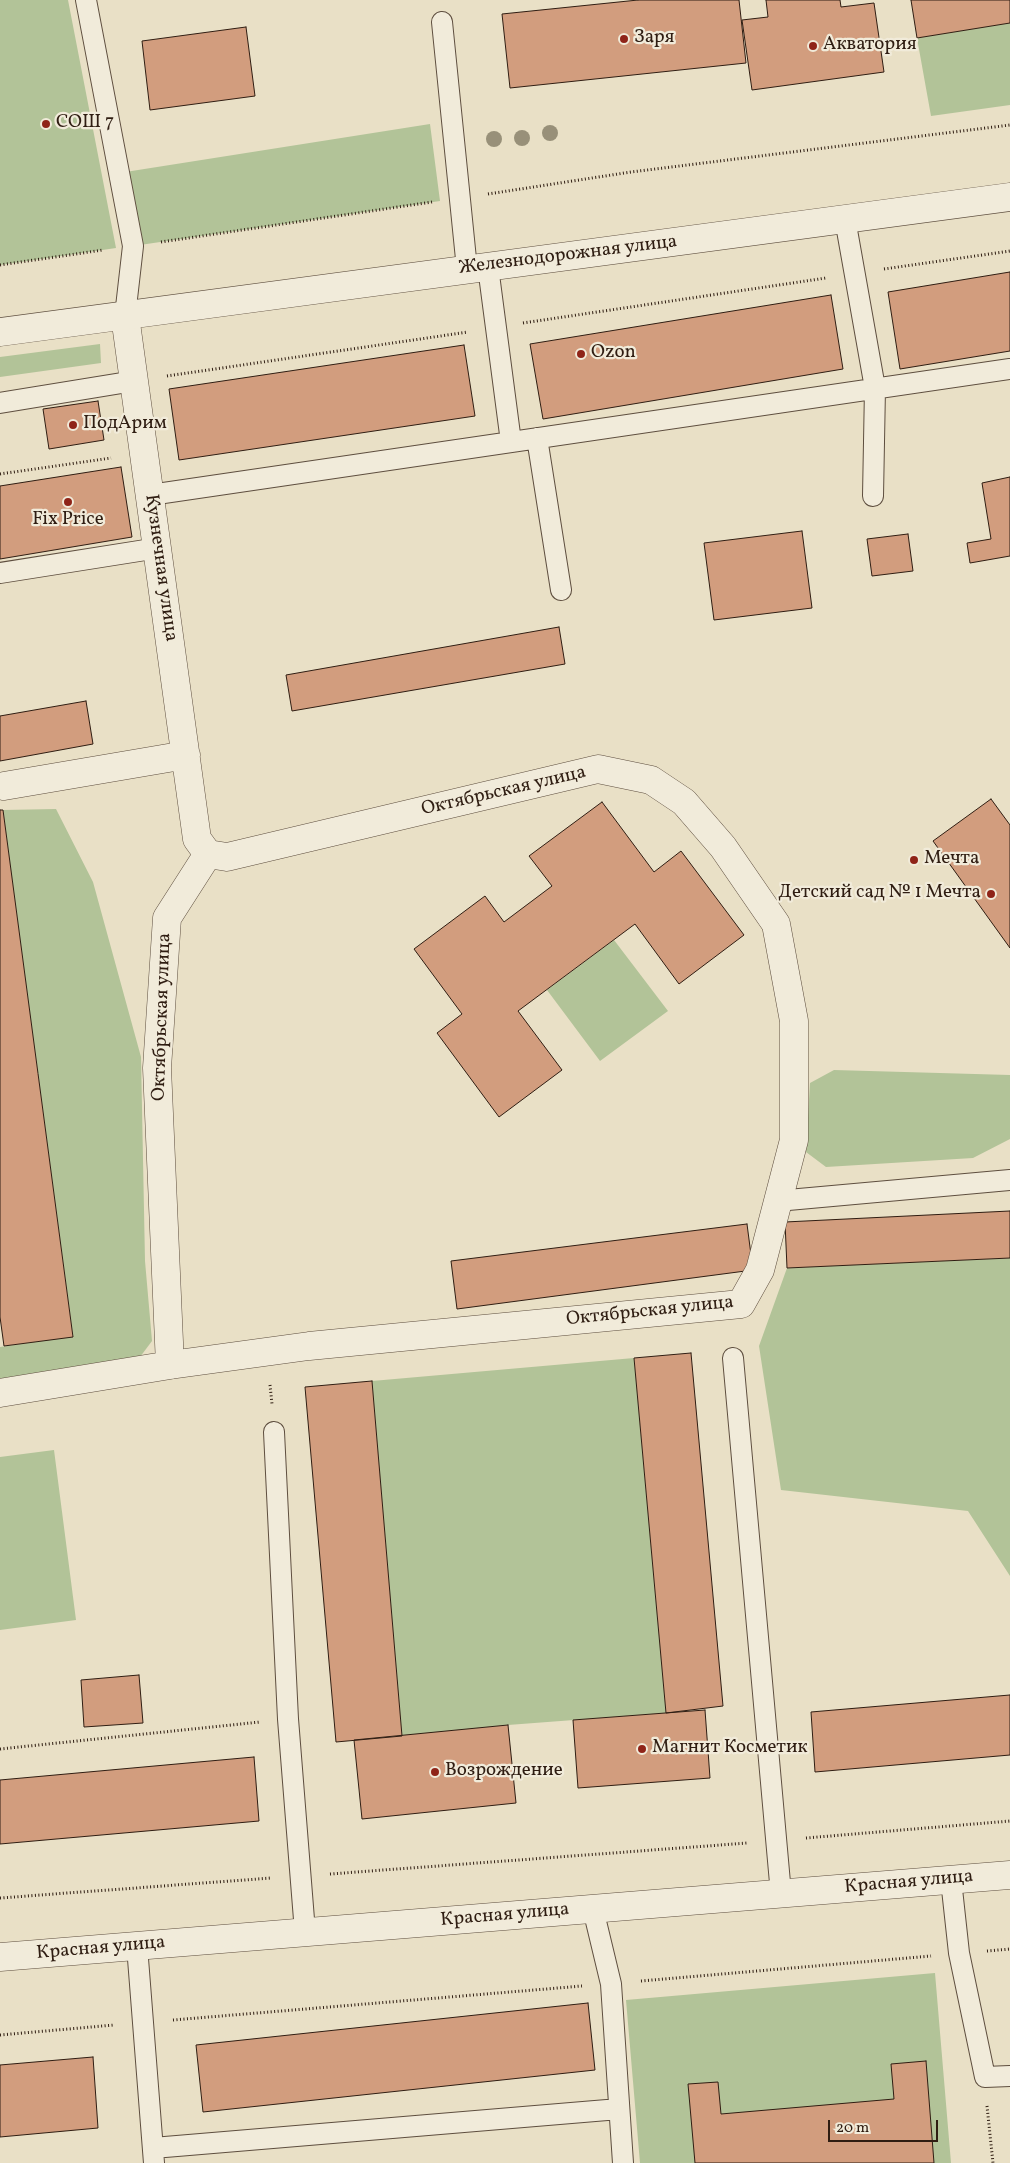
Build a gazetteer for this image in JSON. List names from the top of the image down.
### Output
{
  "streets": {
    "street": [
      "Железнодорожная улица",
      "Кузнечная улица",
      "Октябрьская улица",
      "Красная улица"
    ]
  },
  "crossings": [
    ["Кузнечная улица", "Октябрьская улица"]
  ],
  "places": [
    "Заря",
    "Акватория",
    "СОШ 7",
    "Ozon",
    "ПодАрим",
    "Fix Price",
    "Мечта",
    "Детский сад № 1 Мечта",
    "Магнит Косметик",
    "Возрождение"
  ],
  "scale_bar": "20 m"
}
